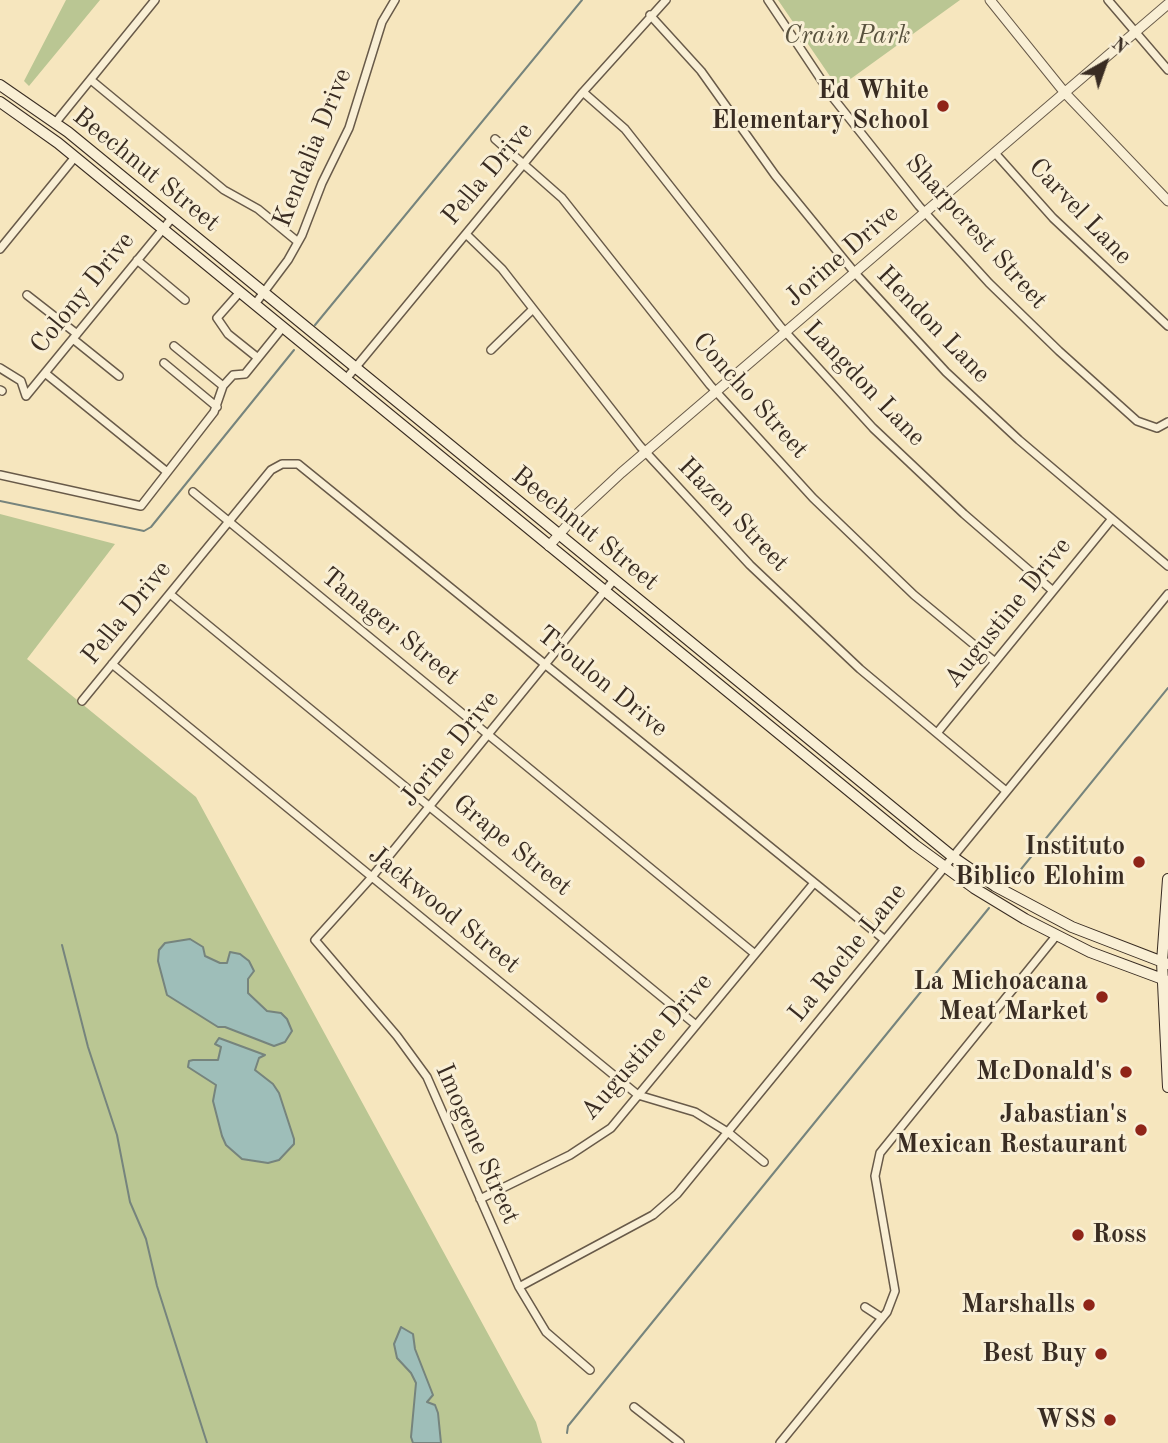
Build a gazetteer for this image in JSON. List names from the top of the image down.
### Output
{
  "streets": {
    "main road": ["Beechnut Street"],
    "street": [
      "Kendalia Drive",
      "Pella Drive",
      "Carvel Lane",
      "Sharpcrest Street",
      "Jorine Drive",
      "Colony Drive",
      "Hendon Lane",
      "Langdon Lane",
      "Concho Street",
      "Hazen Street",
      "Augustine Drive",
      "Tanager Street",
      "Troulon Drive",
      "Grape Street",
      "Jackwood Street",
      "La Roche Lane",
      "Imogene Street"
    ]
  },
  "crossings": [
    ["Kendalia Drive", "Beechnut Street"],
    ["Beechnut Street", "Pella Drive"],
    ["Beechnut Street", "Jorine Drive"],
    ["Beechnut Street", "Colony Drive"],
    ["Beechnut Street", "La Roche Lane"],
    ["Pella Drive", "Hendon Lane"],
    ["Pella Drive", "Langdon Lane"],
    ["Pella Drive", "Concho Street"],
    ["Pella Drive", "Hazen Street"],
    ["Pella Drive", "Tanager Street"],
    ["Pella Drive", "Troulon Drive"],
    ["Pella Drive", "Grape Street"],
    ["Pella Drive", "Jackwood Street"],
    ["Carvel Lane", "Jorine Drive"],
    ["Sharpcrest Street", "Jorine Drive"],
    ["Jorine Drive", "Hendon Lane"],
    ["Jorine Drive", "Langdon Lane"],
    ["Jorine Drive", "Concho Street"],
    ["Jorine Drive", "Hazen Street"],
    ["Jorine Drive", "Tanager Street"],
    ["Jorine Drive", "Troulon Drive"],
    ["Jorine Drive", "Grape Street"],
    ["Jorine Drive", "Jackwood Street"],
    ["Jorine Drive", "Imogene Street"],
    ["Hendon Lane", "Augustine Drive"],
    ["Langdon Lane", "Augustine Drive"],
    ["Concho Street", "Augustine Drive"],
    ["Hazen Street", "Augustine Drive"],
    ["Hazen Street", "La Roche Lane"],
    ["Augustine Drive", "Tanager Street"],
    ["Augustine Drive", "Troulon Drive"],
    ["Augustine Drive", "Grape Street"],
    ["Augustine Drive", "Jackwood Street"],
    ["Augustine Drive", "Imogene Street"],
    ["Troulon Drive", "La Roche Lane"],
    ["Jackwood Street", "La Roche Lane"],
    ["La Roche Lane", "Imogene Street"]
  ],
  "parks": ["Crain Park"],
  "places": [
    "Ed White Elementary School",
    "Instituto Biblico Elohim",
    "La Michoacana Meat Market",
    "McDonald's",
    "Jabastian's Mexican Restaurant",
    "Ross",
    "Marshalls",
    "Best Buy",
    "WSS"
  ],
  "north": "top right"
}
